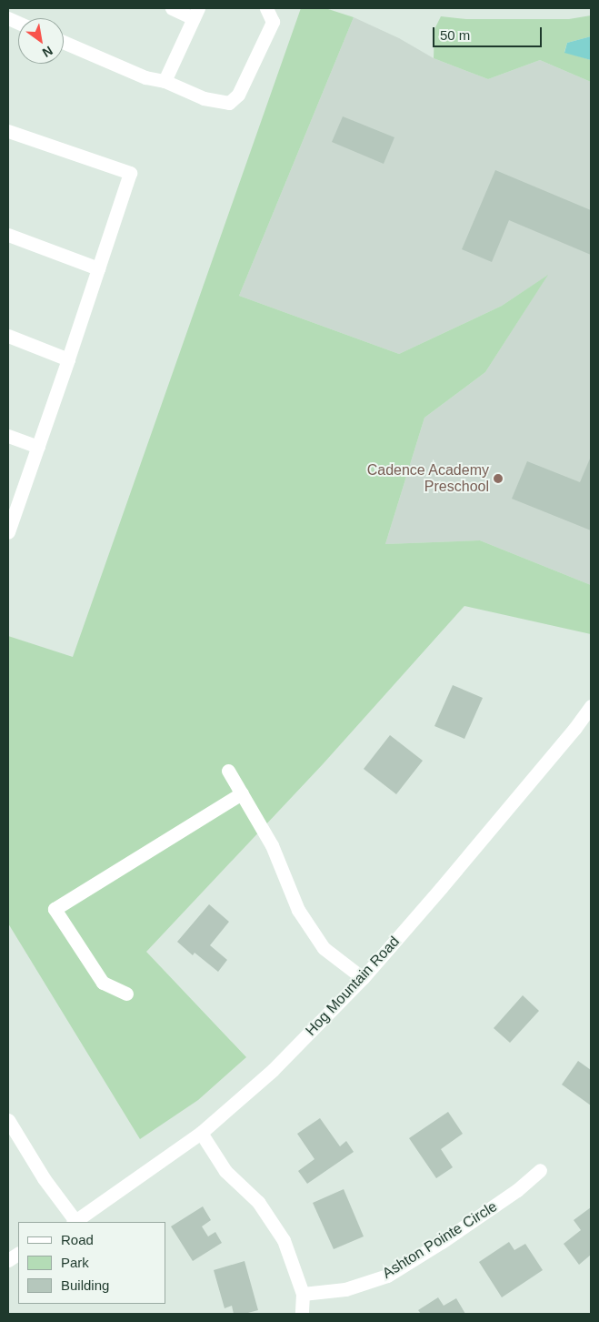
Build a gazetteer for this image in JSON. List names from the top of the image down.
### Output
{
  "streets": {
    "street": ["Hog Mountain Road", "Ashton Pointe Circle"]
  },
  "places": ["Cadence Academy Preschool"],
  "legend": ["Road", "Park", "Building"],
  "scale_bar": "50 m",
  "north": "bottom right"
}
